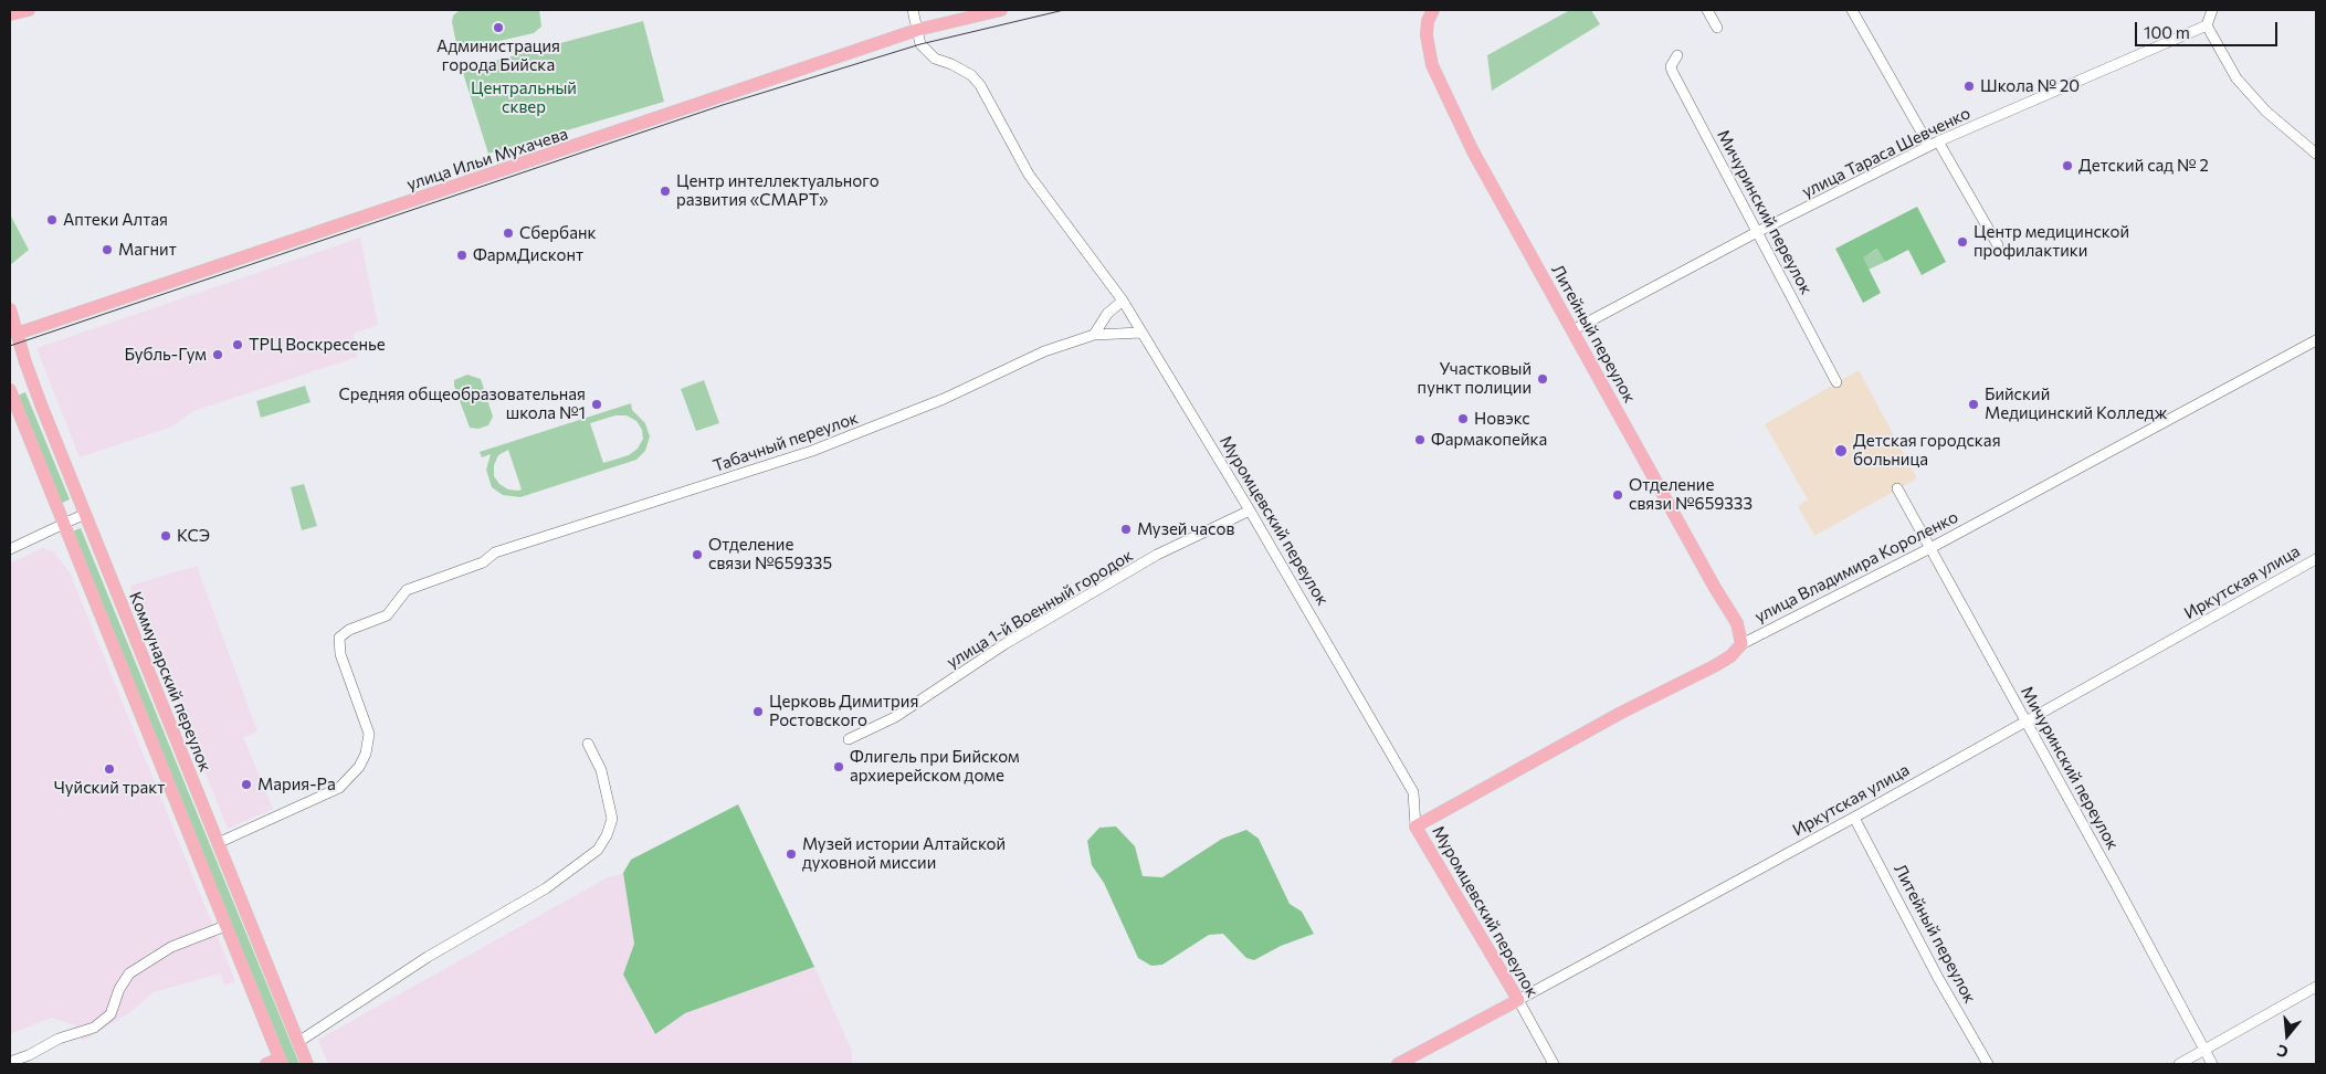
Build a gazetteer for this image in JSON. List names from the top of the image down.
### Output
{
  "streets": {
    "main road": [
      "улица Ильи Мухачева",
      "Литейный переулок",
      "Муромцевский переулок",
      "улица Владимира Короленко",
      "Иркутская улица",
      "Коммунарский переулок"
    ],
    "street": [
      "улица Тараса Шевченко",
      "Мичуринский переулок",
      "Табачный переулок",
      "улица 1-й Военный городок"
    ]
  },
  "crossings": [
    ["улица Тараса Шевченко", "Мичуринский переулок"],
    ["улица Тараса Шевченко", "Литейный переулок"],
    ["улица Ильи Мухачева", "Муромцевский переулок"],
    ["улица Ильи Мухачева", "Коммунарский переулок"],
    ["Мичуринский переулок", "улица Владимира Короленко"],
    ["Мичуринский переулок", "Иркутская улица"],
    ["Литейный переулок", "улица Владимира Короленко"],
    ["Литейный переулок", "Иркутская улица"],
    ["Табачный переулок", "Муромцевский переулок"],
    ["Табачный переулок", "Коммунарский переулок"],
    ["Муромцевский переулок", "улица Владимира Короленко"],
    ["Муромцевский переулок", "Иркутская улица"],
    ["Муромцевский переулок", "улица 1-й Военный городок"]
  ],
  "parks": ["Центральный сквер"],
  "places": [
    "Администрация города Бийска",
    "Школа № 20",
    "Детский сад № 2",
    "Центр интеллектуального развития «СМАРТ»",
    "Аптеки Алтая",
    "Сбербанк",
    "Центр медицинской профилактики",
    "Магнит",
    "ФармДисконт",
    "ТРЦ Воскресенье",
    "Бубль-Гум",
    "Участковый пункт полиции",
    "Средняя общеобразовательная школа №1",
    "Бийский Медицинский Колледж",
    "Новэкс",
    "Фармакопейка",
    "Детская городская больница",
    "Отделение связи №659333",
    "Музей часов",
    "КСЭ",
    "Отделение связи №659335",
    "Церковь Димитрия Ростовского",
    "Флигель при Бийском архиерейском доме",
    "Чуйский тракт",
    "Мария-Ра",
    "Музей истории Алтайской духовной миссии"
  ],
  "scale_bar": "100 m",
  "north": "bottom"
}
